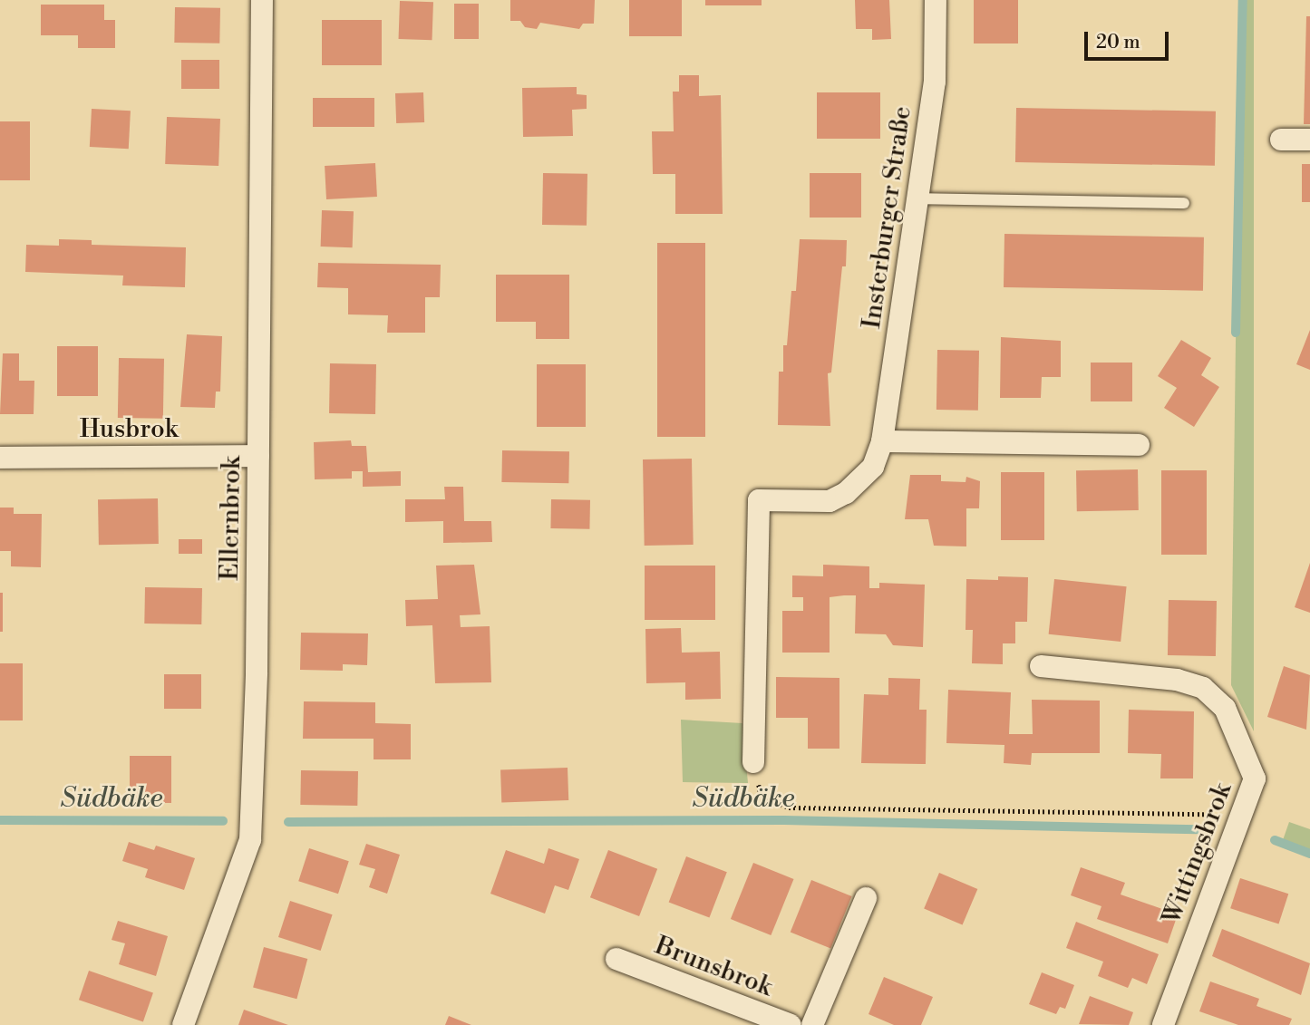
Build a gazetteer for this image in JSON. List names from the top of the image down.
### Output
{
  "streets": {
    "street": [
      "Insterburger Straße",
      "Husbrok",
      "Ellernbrok",
      "Wittingsbrok",
      "Brunsbrok"
    ]
  },
  "crossings": [
    ["Husbrok", "Ellernbrok"]
  ],
  "water": ["Südbäke"],
  "scale_bar": "20 m"
}
